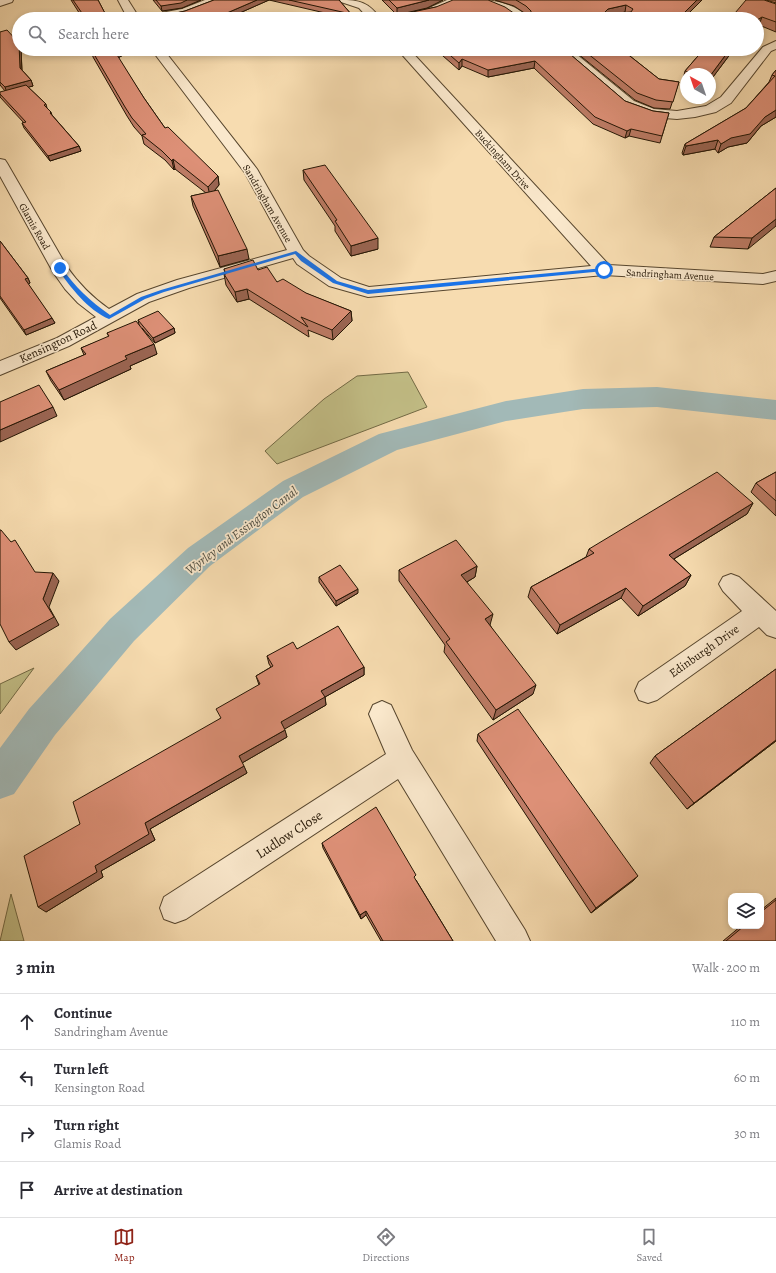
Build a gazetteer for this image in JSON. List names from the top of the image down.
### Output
{
  "streets": {
    "street": [
      "Buckingham Drive",
      "Sandringham Avenue",
      "Glamis Road",
      "Kensington Road",
      "Edinburgh Drive",
      "Ludlow Close"
    ]
  },
  "crossings": [
    ["Buckingham Drive", "Sandringham Avenue"],
    ["Sandringham Avenue", "Kensington Road"],
    ["Glamis Road", "Kensington Road"]
  ],
  "water": ["Wyrley and Essington Canal"],
  "north": "top left",
  "page": {
    "search": "Search here",
    "heading": ["3 min", "Walk · 200 m"],
    "list": [
      ["Continue", "Sandringham Avenue", "110 m"],
      ["Turn left", "Kensington Road", "60 m"],
      ["Turn right", "Glamis Road", "30 m"],
      "Arrive at destination"
    ],
    "nav": ["Map", "Directions", "Saved"]
  }
}
